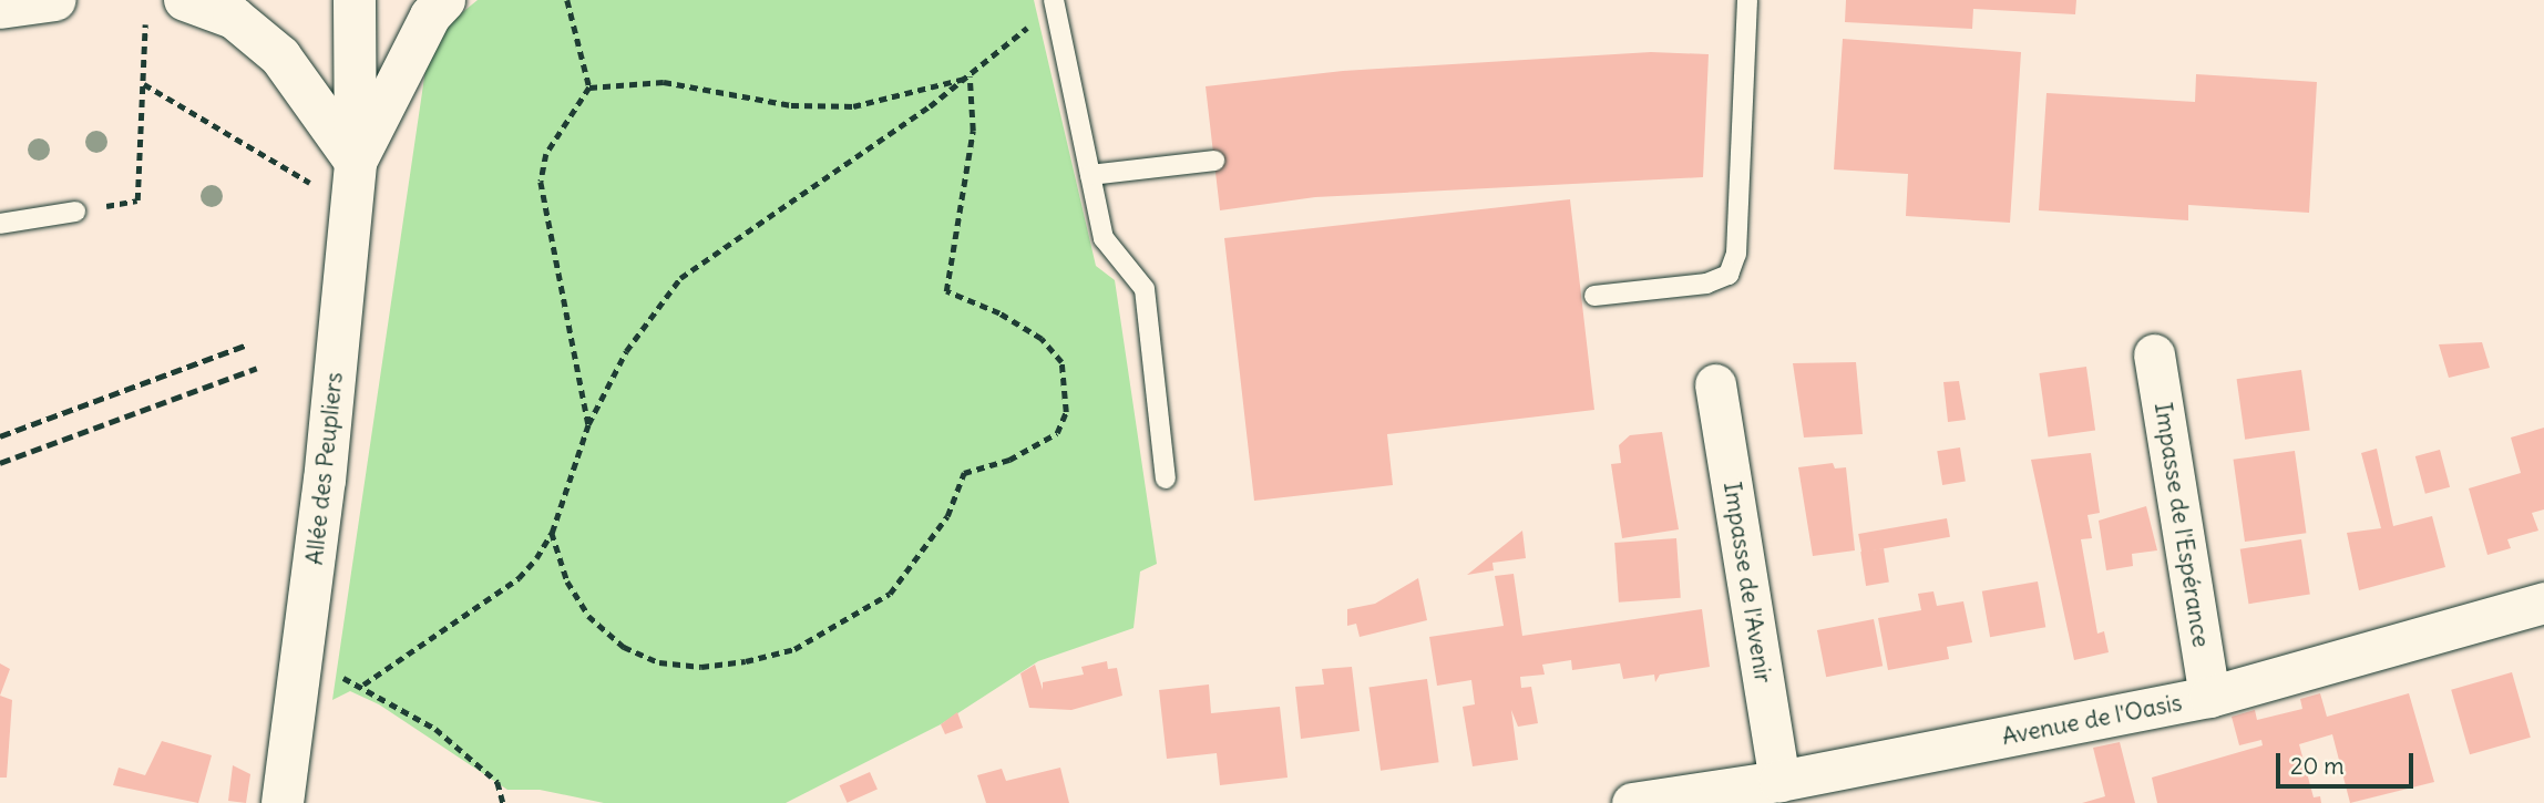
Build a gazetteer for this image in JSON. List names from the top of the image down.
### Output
{
  "streets": {
    "main road": ["Allée des Peupliers"],
    "street": ["Impasse de l'Espérance", "Impasse de l'Avenir", "Avenue de l'Oasis"]
  },
  "crossings": [
    ["Impasse de l'Espérance", "Avenue de l'Oasis"],
    ["Impasse de l'Avenir", "Avenue de l'Oasis"]
  ],
  "scale_bar": "20 m"
}
